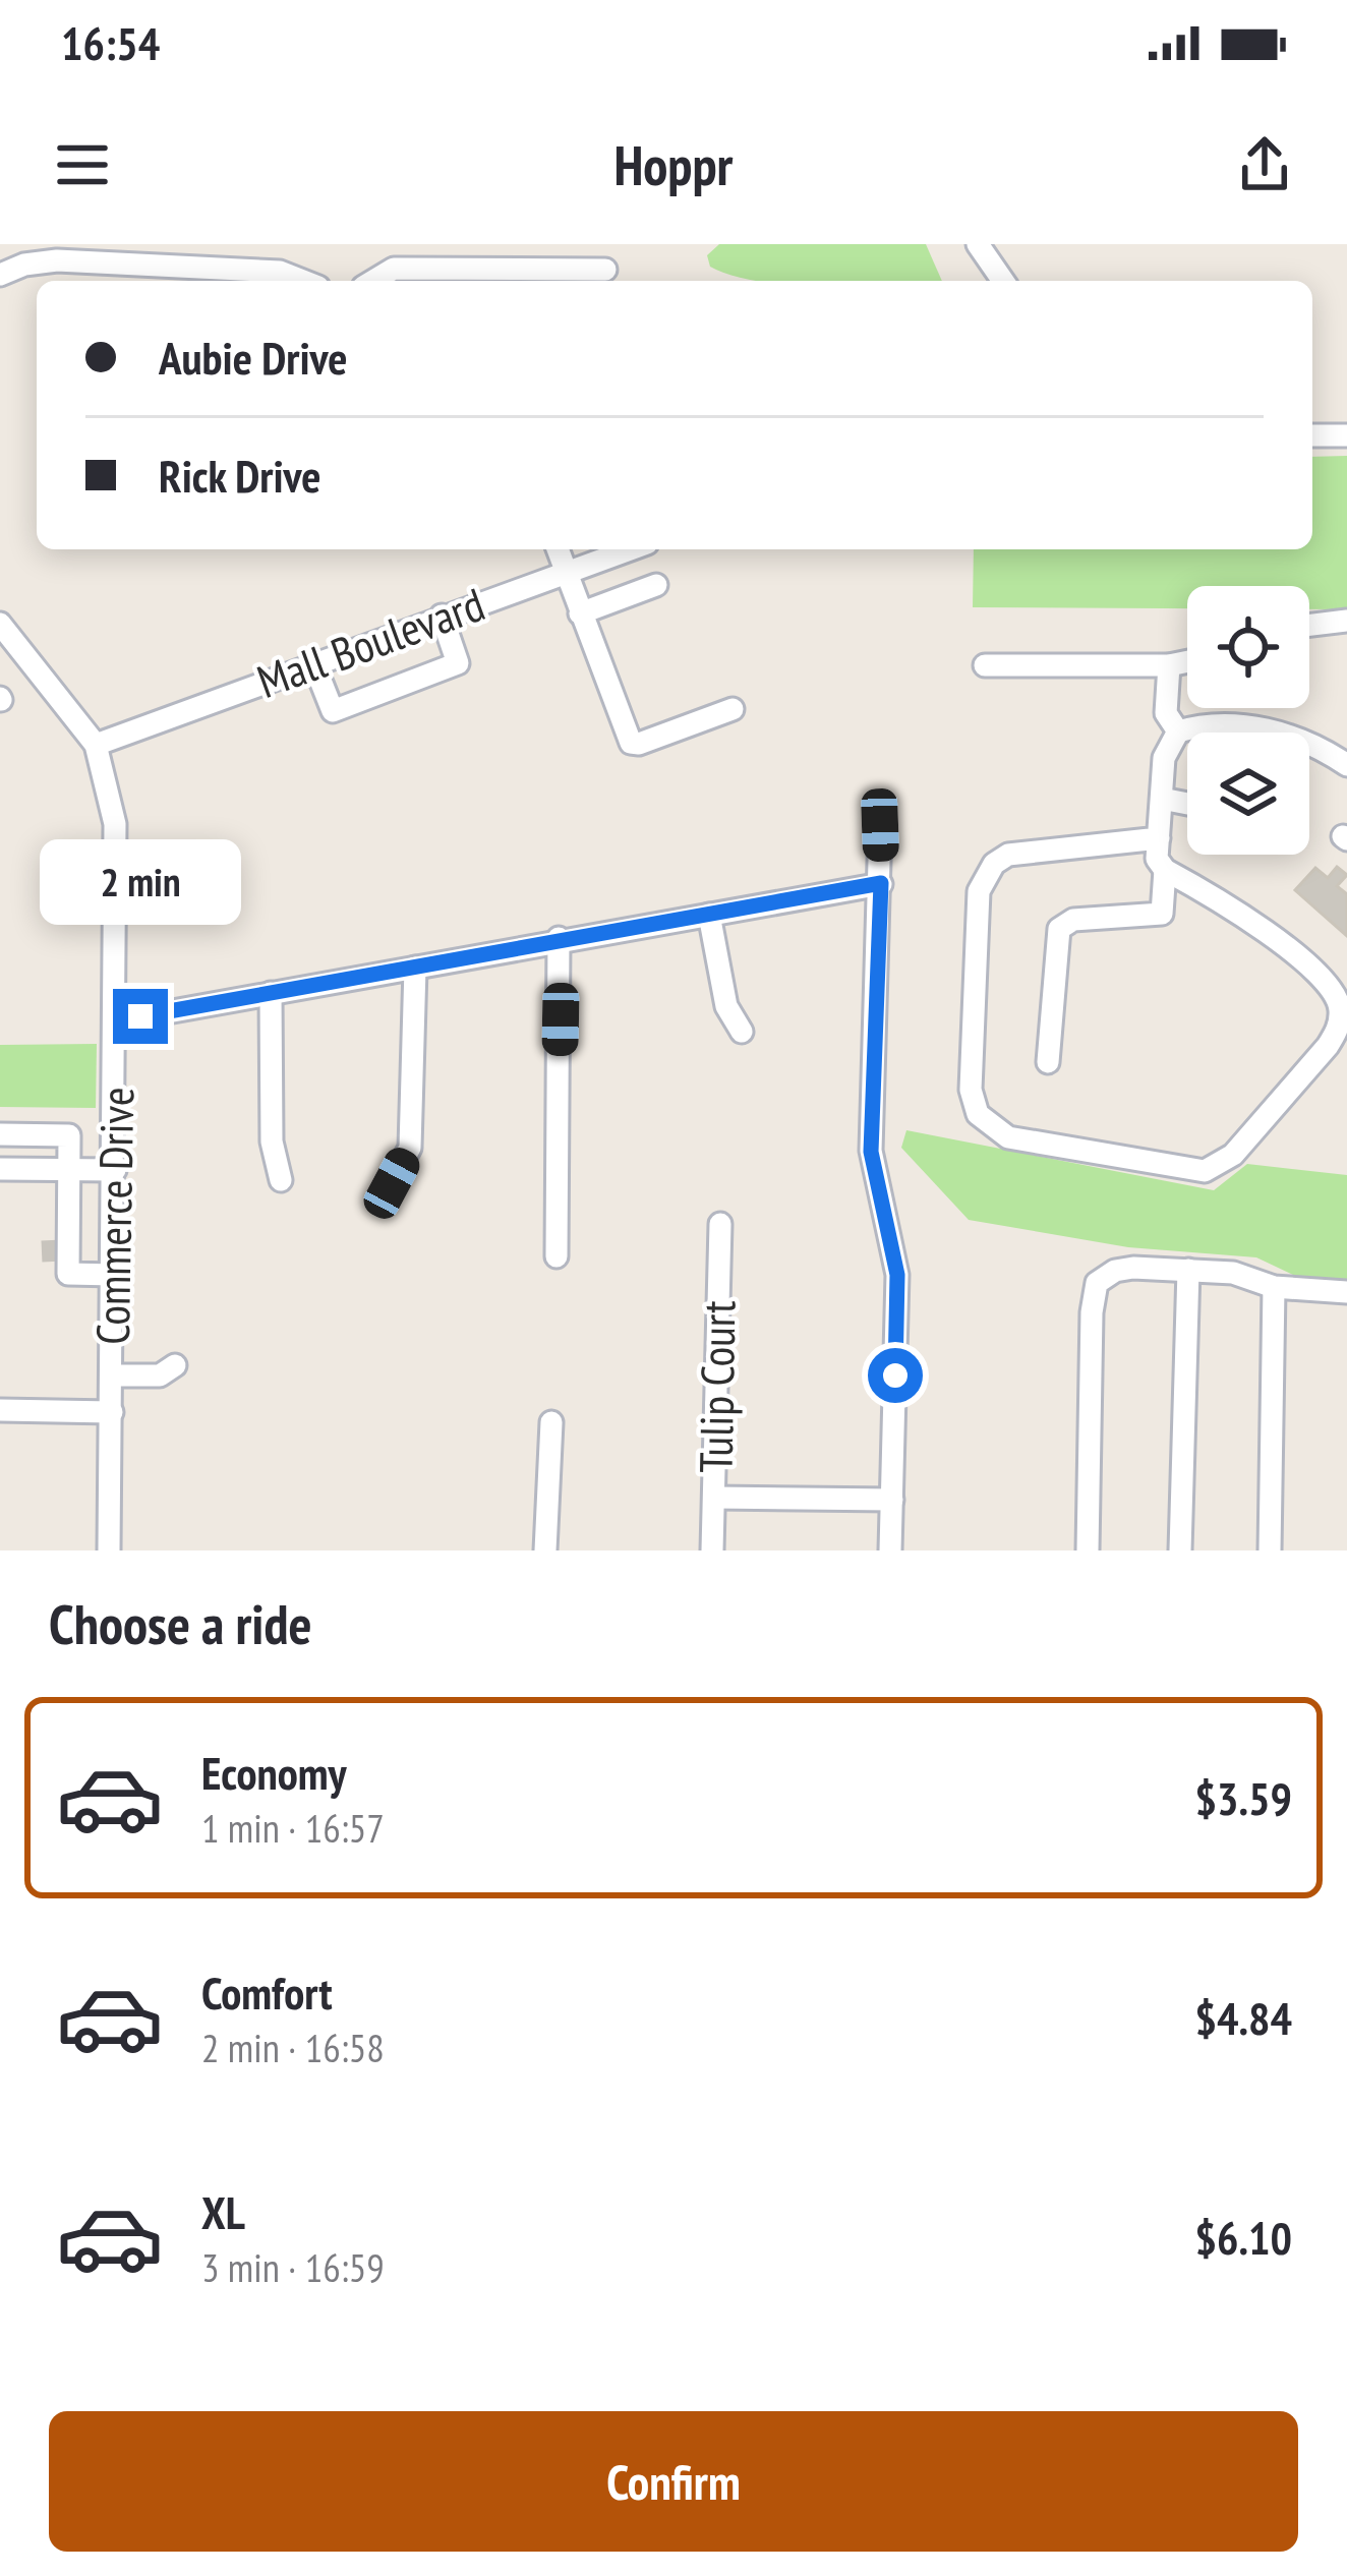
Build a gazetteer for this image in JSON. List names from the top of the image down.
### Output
{
  "streets": {
    "street": ["Mall Boulevard", "Commerce Drive", "Tulip Court"]
  },
  "crossings": [
    ["Mall Boulevard", "Commerce Drive"]
  ],
  "page": {
    "status": "16:54",
    "header": "Hoppr",
    "banner": ["Aubie Drive", "Rick Drive"],
    "bubble": "2 min",
    "heading": "Choose a ride",
    "list": [
      {
        "name": "Economy",
        "note": "1 min · 16:57",
        "value": "$3.59"
      },
      {
        "name": "Comfort",
        "note": "2 min · 16:58",
        "value": "$4.84"
      },
      {
        "name": "XL",
        "note": "3 min · 16:59",
        "value": "$6.10"
      }
    ],
    "buttons": "Confirm"
  }
}
